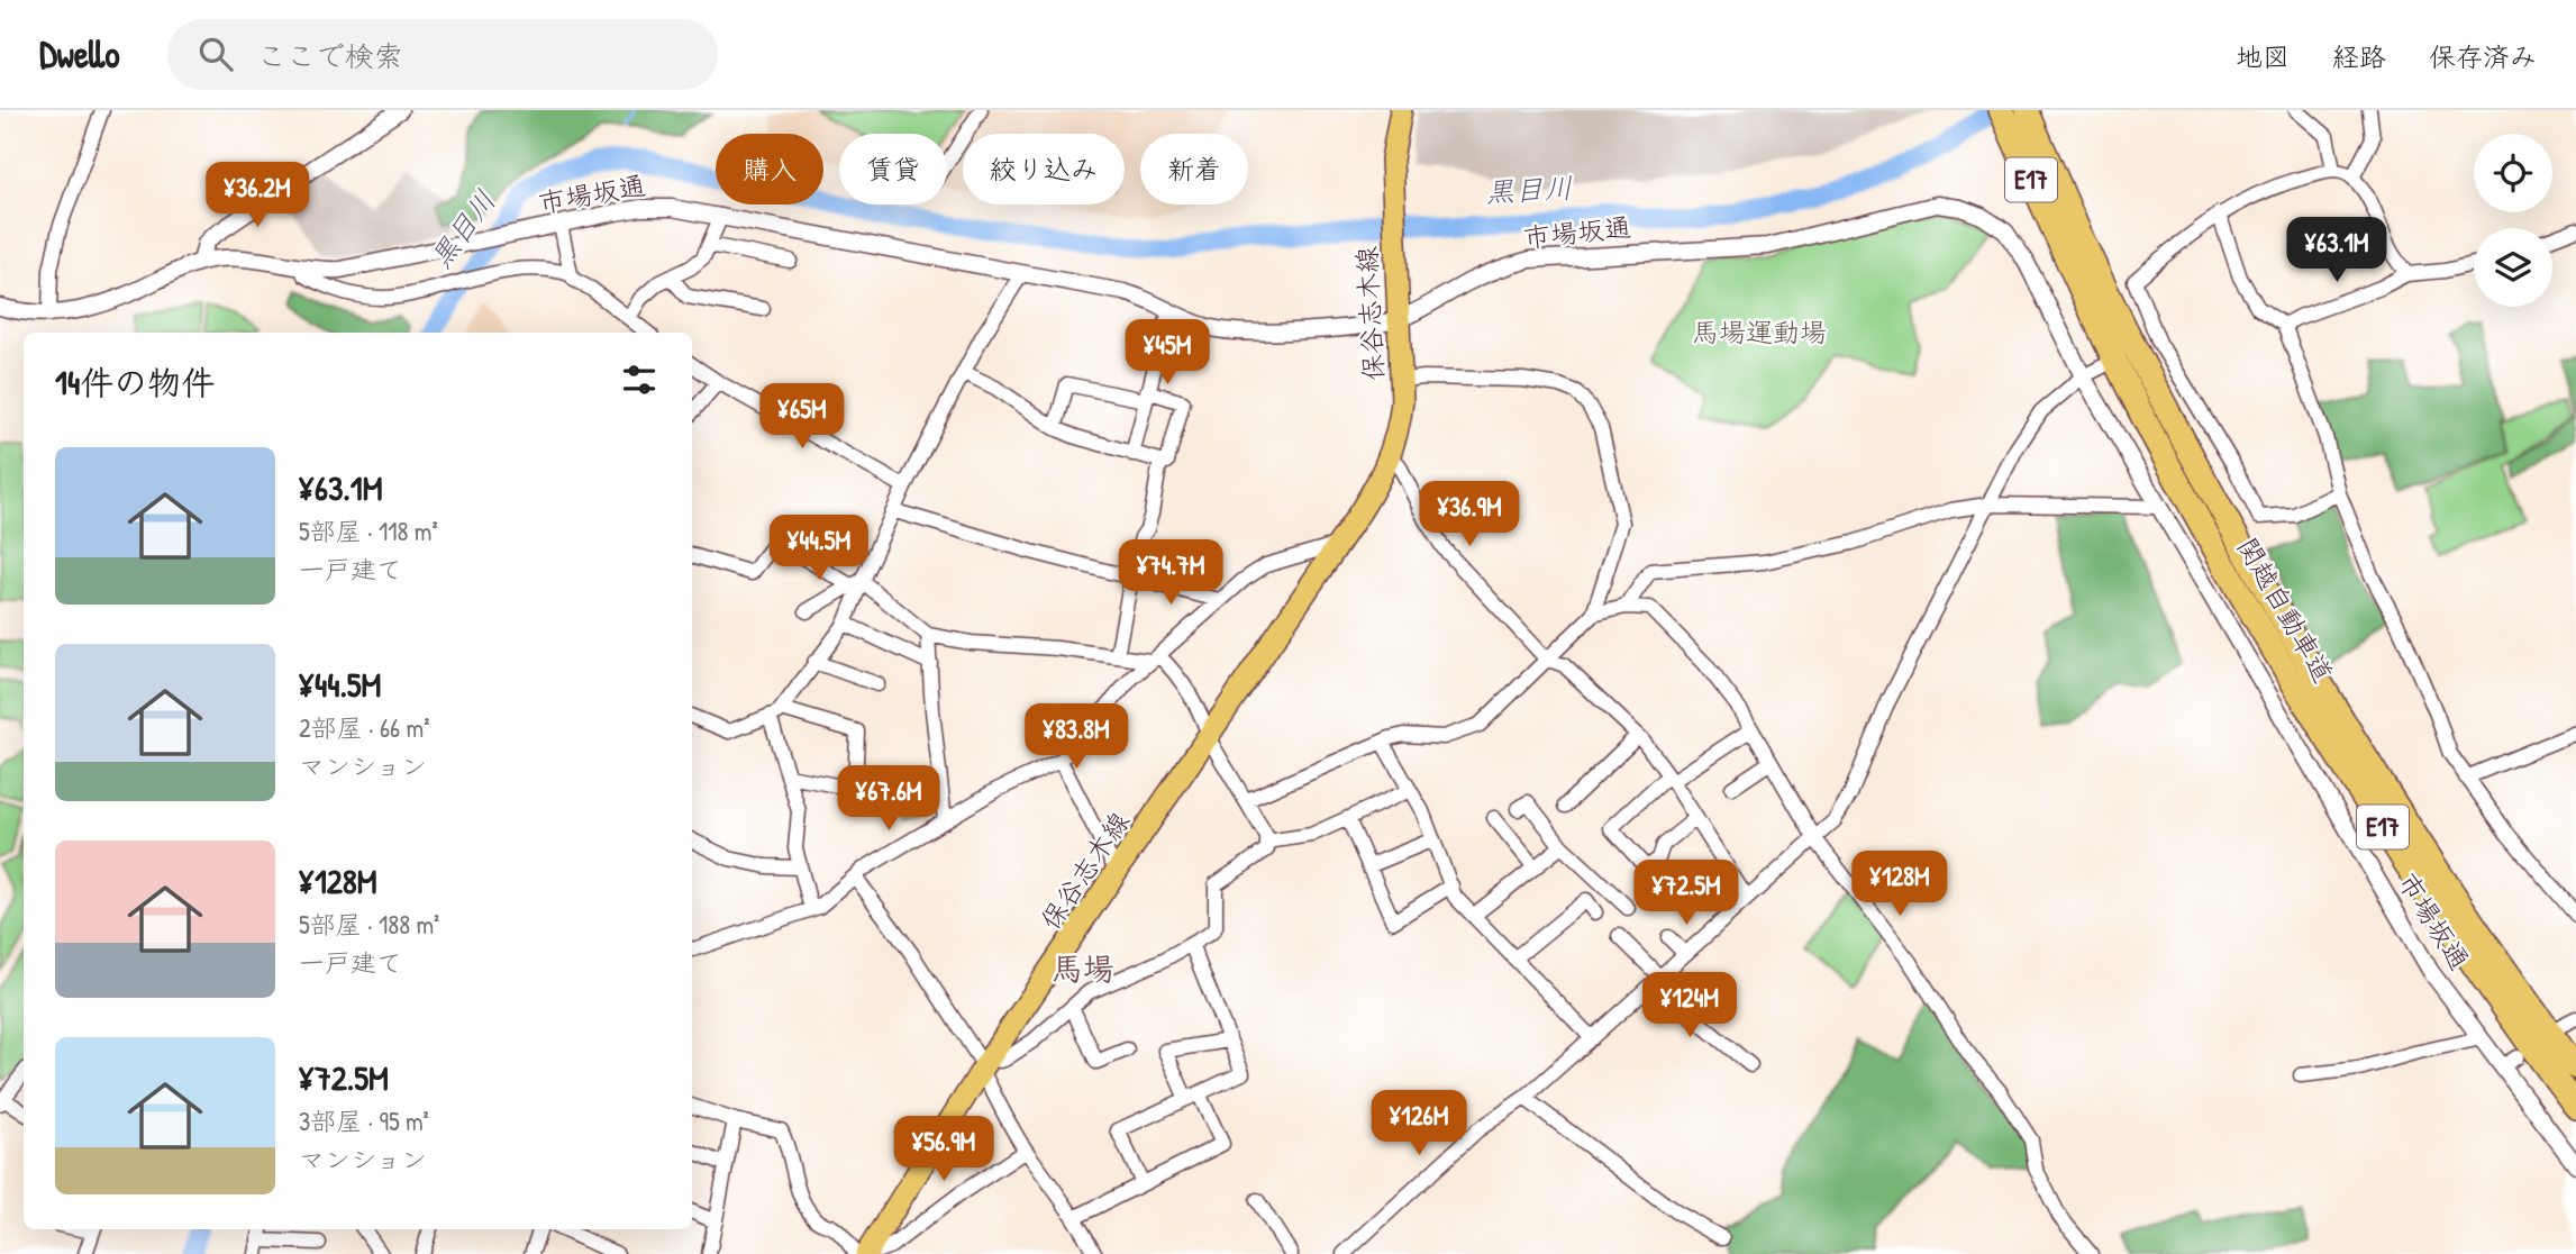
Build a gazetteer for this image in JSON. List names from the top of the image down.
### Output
{
  "streets": {
    "highway": ["E17", "関越自動車道"],
    "main road": ["保谷志木線"],
    "street": ["市場坂通"]
  },
  "crossings": [
    ["市場坂通", "保谷志木線"]
  ],
  "districts": ["馬場"],
  "water": ["黒目川"],
  "parks": ["馬場運動場"],
  "page": {
    "header": "Dwello",
    "search": "ここで検索",
    "nav": ["地図", "経路", "保存済み"],
    "chip": [
      "購入",
      "賃貸",
      "絞り込み",
      "新着"
    ],
    "price": [
      "¥36.2M",
      "¥63.1M",
      "¥45M",
      "¥65M",
      "¥36.9M",
      "¥44.5M",
      "¥74.7M",
      "¥83.8M",
      "¥67.6M",
      "¥128M",
      "¥72.5M",
      "¥124M",
      "¥126M",
      "¥56.9M"
    ],
    "heading": "14件の物件",
    "list": [
      {
        "name": "¥63.1M",
        "note": "5部屋 · 118 m² · 一戸建て"
      },
      {
        "name": "¥44.5M",
        "note": "2部屋 · 66 m² · マンション"
      },
      {
        "name": "¥128M",
        "note": "5部屋 · 188 m² · 一戸建て"
      },
      {
        "name": "¥72.5M",
        "note": "3部屋 · 95 m² · マンション"
      }
    ]
  }
}
